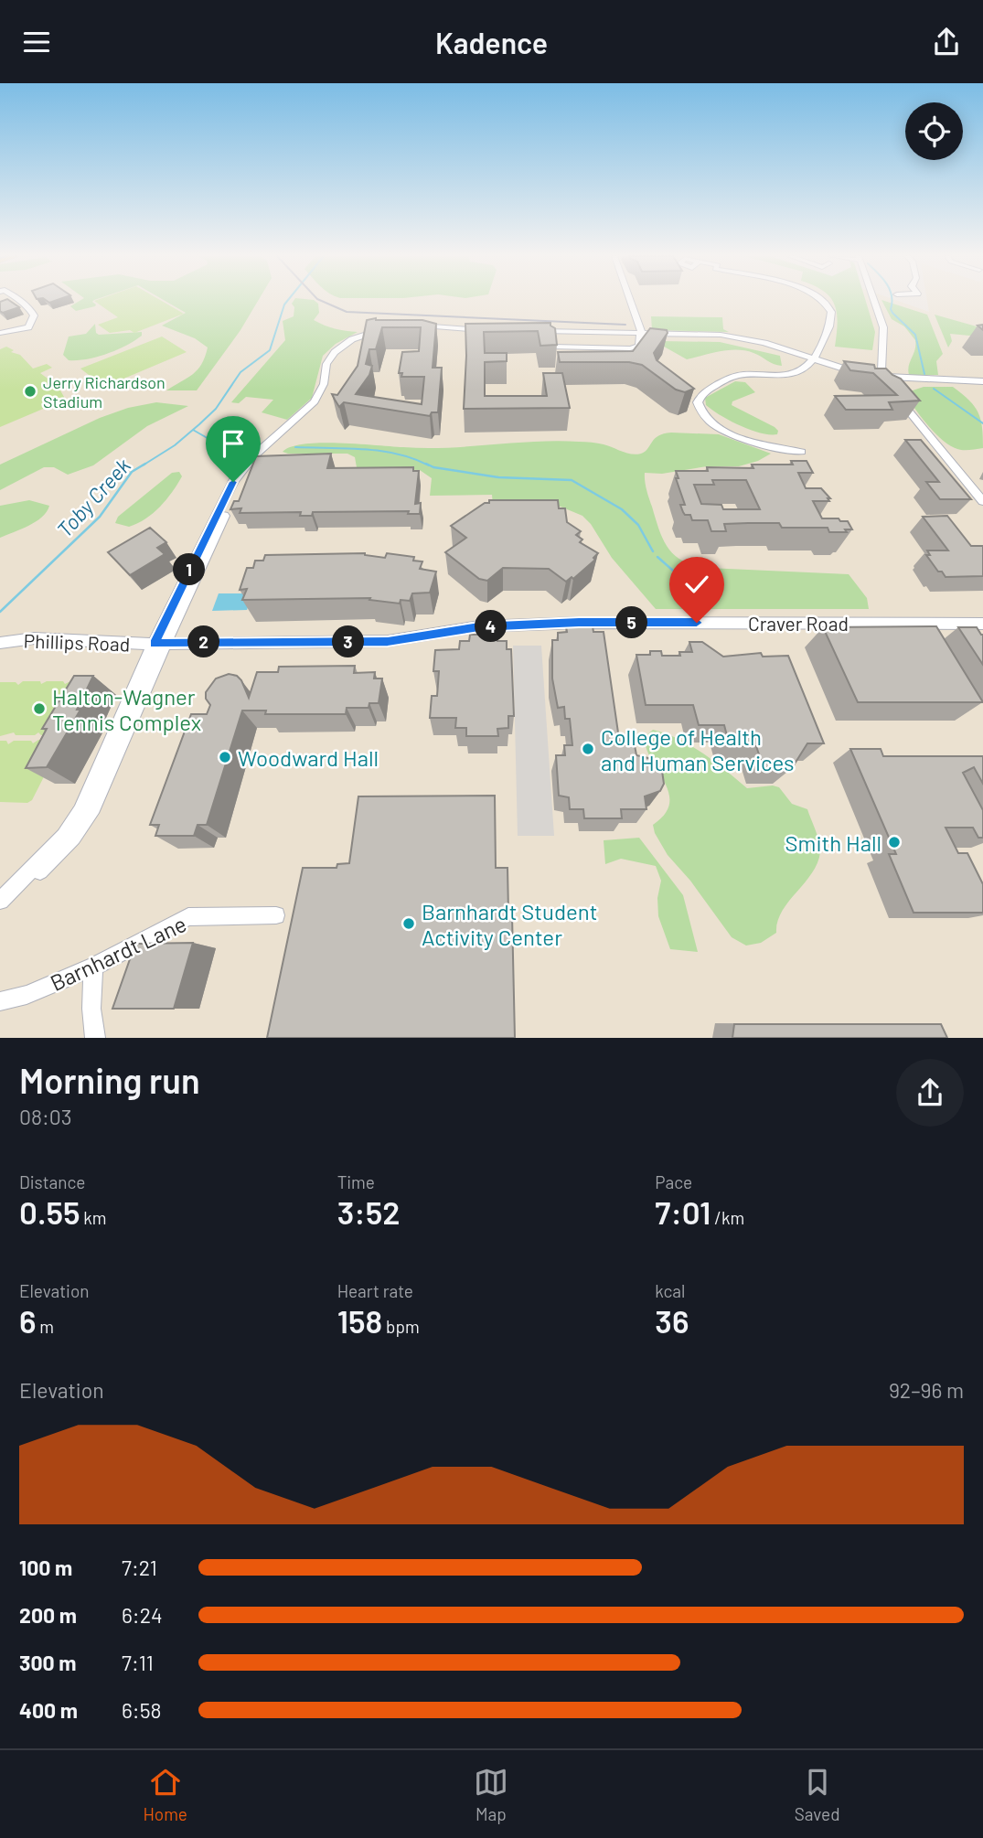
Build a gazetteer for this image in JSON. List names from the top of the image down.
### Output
{
  "streets": {
    "street": ["Craver Road", "Phillips Road", "Barnhardt Lane"]
  },
  "crossings": [
    ["Craver Road", "Phillips Road"]
  ],
  "water": ["Toby Creek"],
  "places": [
    "Jerry Richardson Stadium",
    "Halton-Wagner Tennis Complex",
    "College of Health and Human Services",
    "Woodward Hall",
    "Smith Hall",
    "Barnhardt Student Activity Center"
  ],
  "page": {
    "header": "Kadence",
    "pins": [
      "1",
      "5",
      "4",
      "2",
      "3"
    ],
    "heading": ["Morning run", "08:03"],
    "stats": [
      ["Distance", "0.55 km"],
      ["Time", "3:52"],
      ["Pace", "7:01 /km"],
      ["Elevation", "6 m"],
      ["Heart rate", "158 bpm"],
      ["kcal", "36"]
    ],
    "chart": ["Elevation", "92–96 m"],
    "list": [
      {
        "name": "100 m",
        "note": "7:21"
      },
      {
        "name": "200 m",
        "note": "6:24"
      },
      {
        "name": "300 m",
        "note": "7:11"
      },
      {
        "name": "400 m",
        "note": "6:58"
      }
    ],
    "tabs": ["Home", "Map", "Saved"]
  }
}
